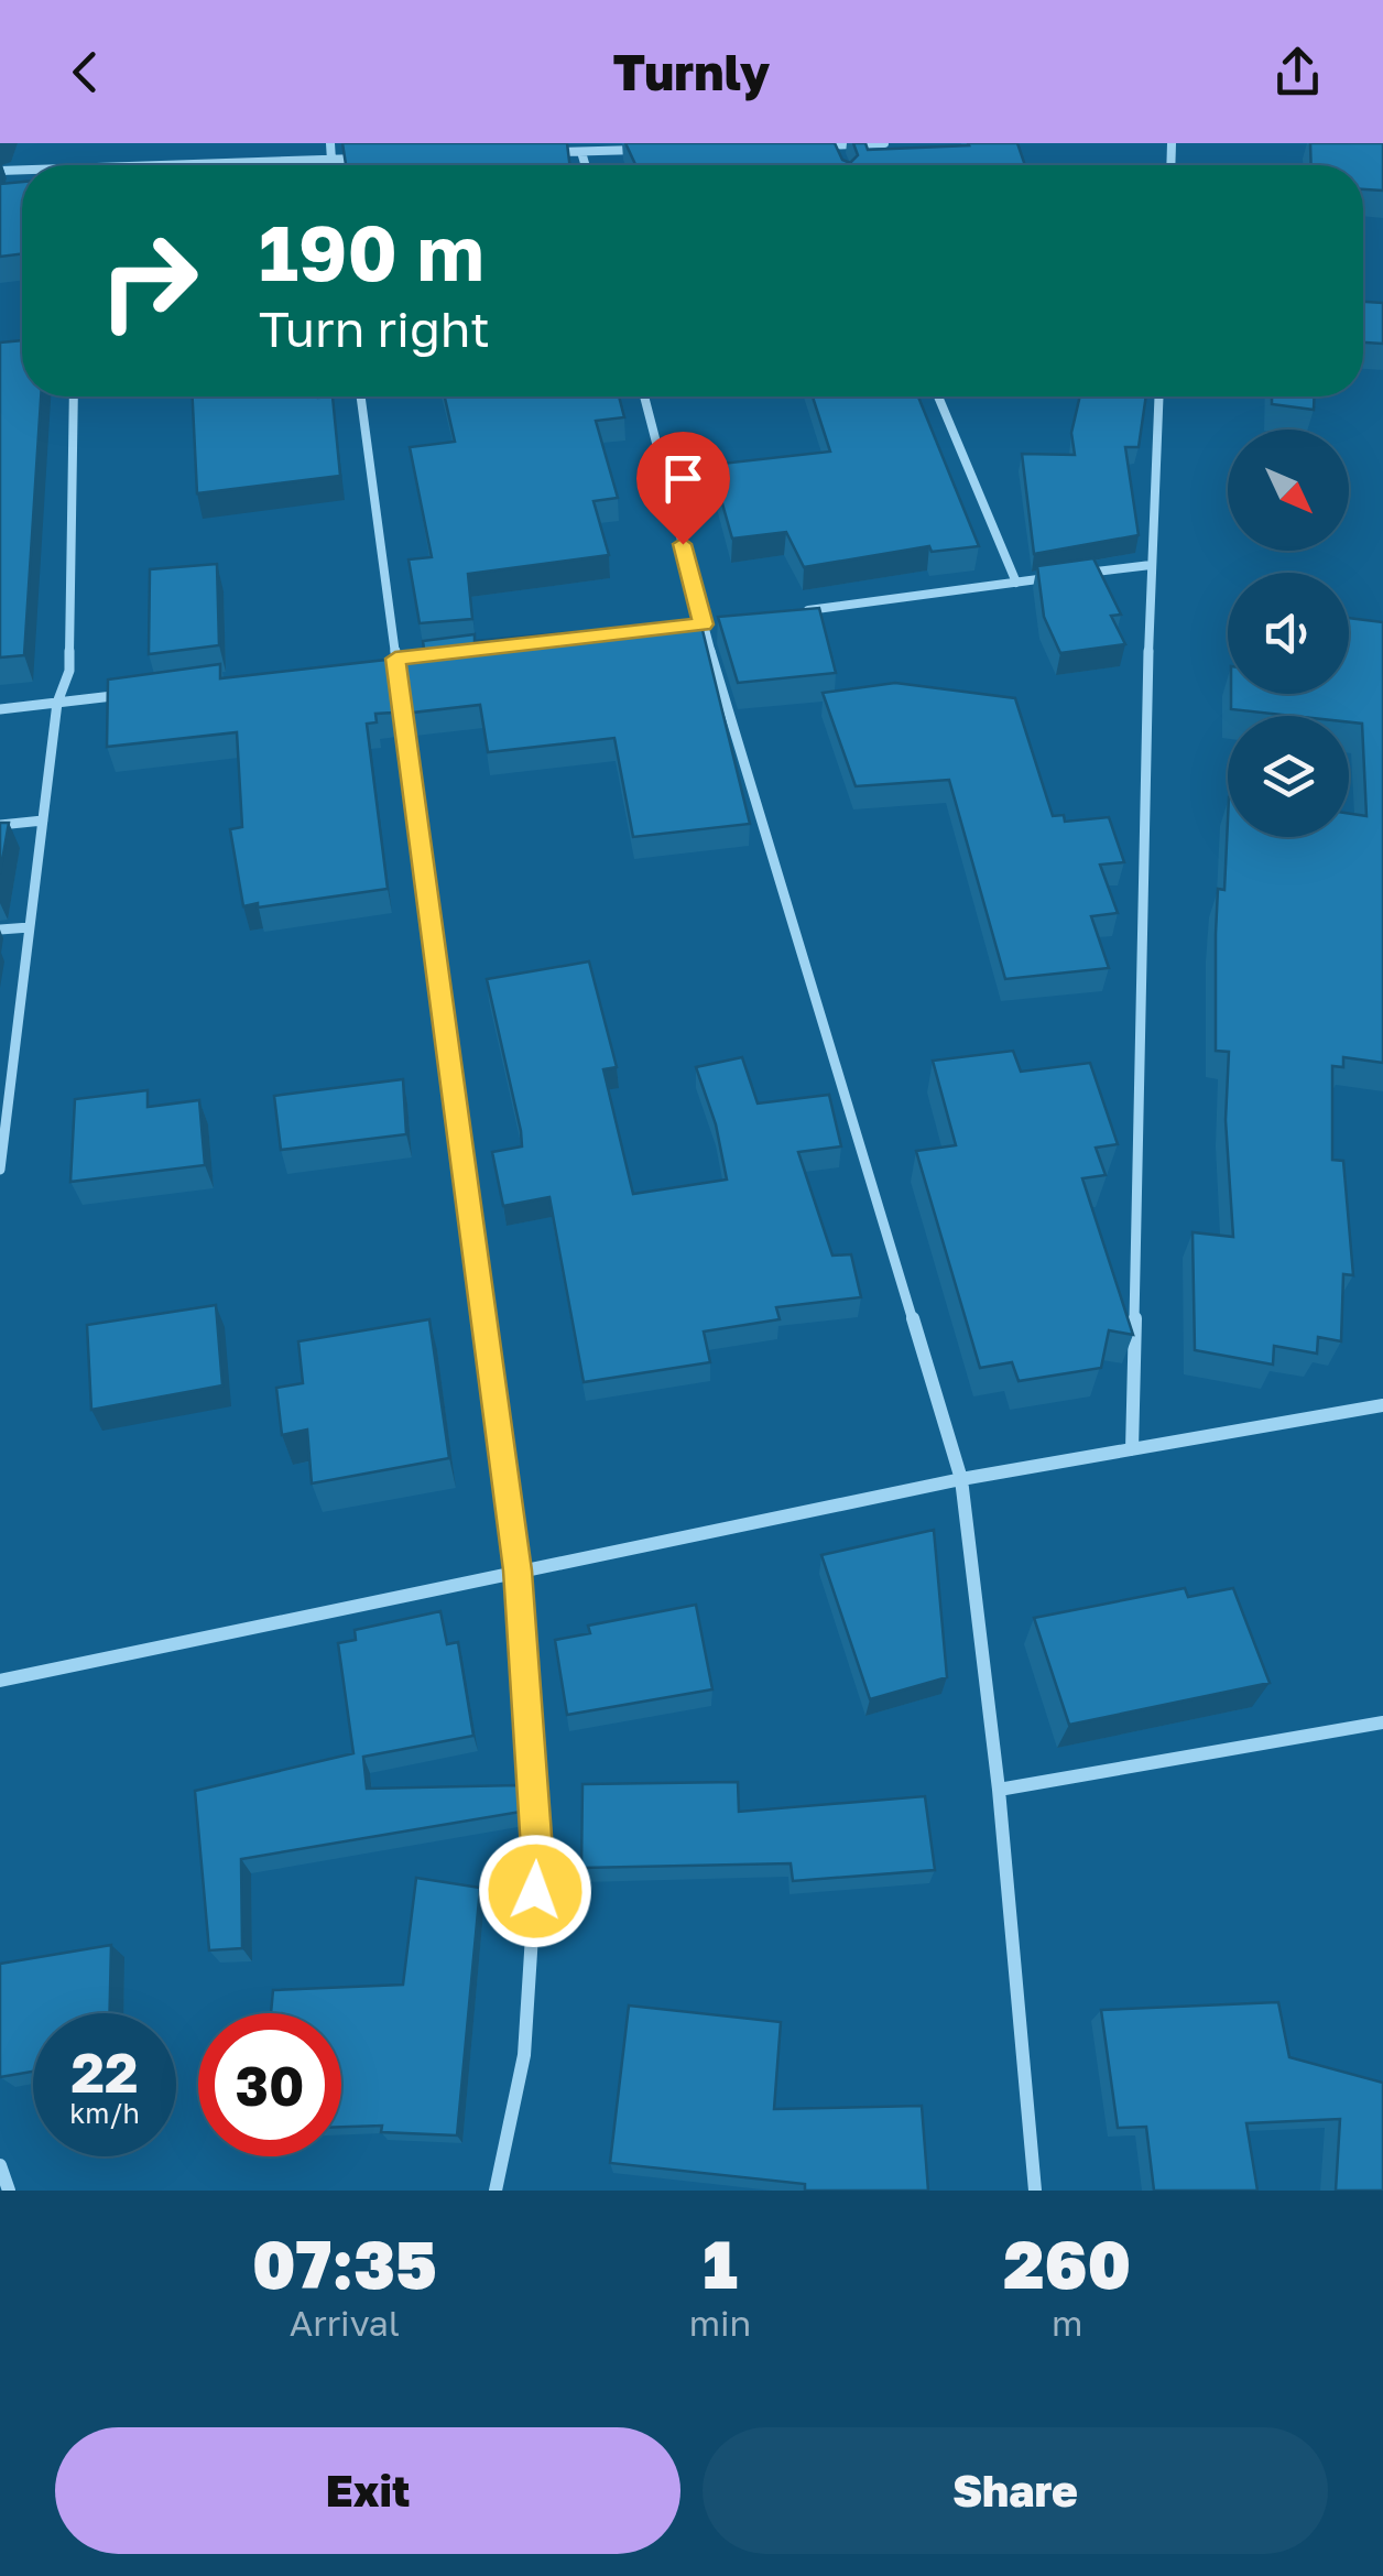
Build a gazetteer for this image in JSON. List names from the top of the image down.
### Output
{
  "north": "bottom right",
  "page": {
    "header": "Turnly",
    "turn": ["190 m", "Turn right"],
    "speed": "22 km/h",
    "limit": "30",
    "eta": [
      "07:35",
      "Arrival",
      "1",
      "min",
      "260",
      "m"
    ],
    "buttons": ["Exit", "Share"]
  }
}
